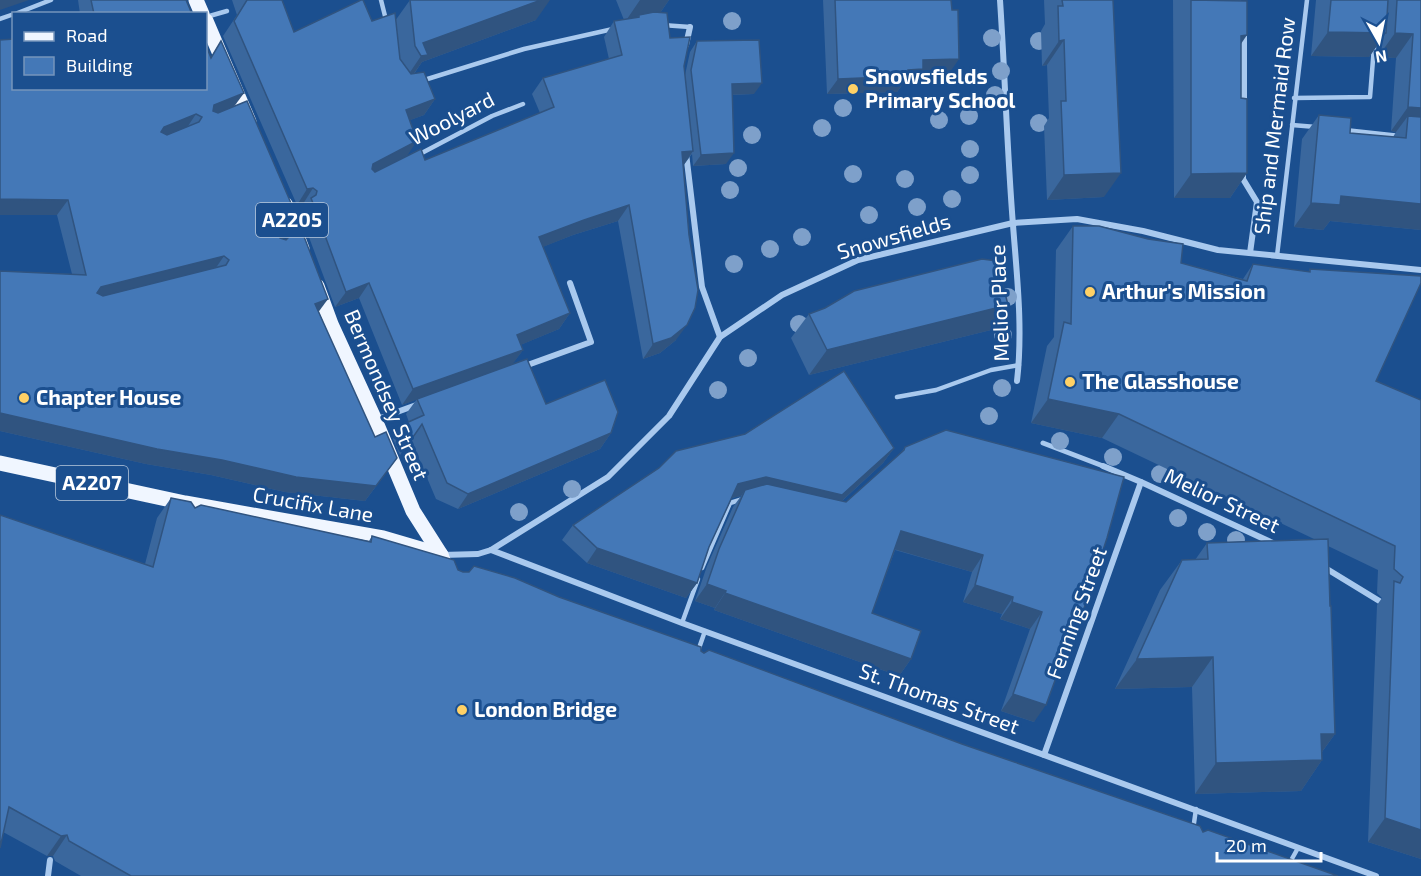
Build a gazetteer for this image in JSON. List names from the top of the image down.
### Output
{
  "streets": {
    "main road": [
      "A2205",
      "Bermondsey Street",
      "A2207",
      "Crucifix Lane"
    ],
    "street": [
      "Snowsfields",
      "Melior Place",
      "Melior Street",
      "Fenning Street",
      "St. Thomas Street"
    ],
    "lane": ["Woolyard", "Ship and Mermaid Row"]
  },
  "crossings": [
    ["Ship and Mermaid Row", "Snowsfields"],
    ["Snowsfields", "Melior Place"],
    ["Snowsfields", "Bermondsey Street"],
    ["Snowsfields", "Crucifix Lane"],
    ["Snowsfields", "St. Thomas Street"],
    ["Bermondsey Street", "Crucifix Lane"],
    ["Melior Street", "Fenning Street"],
    ["Fenning Street", "St. Thomas Street"]
  ],
  "places": [
    "Snowsfields Primary School",
    "Arthur's Mission",
    "The Glasshouse",
    "Chapter House",
    "London Bridge"
  ],
  "legend": ["Road", "Building"],
  "scale_bar": "20 m",
  "north": "bottom"
}
